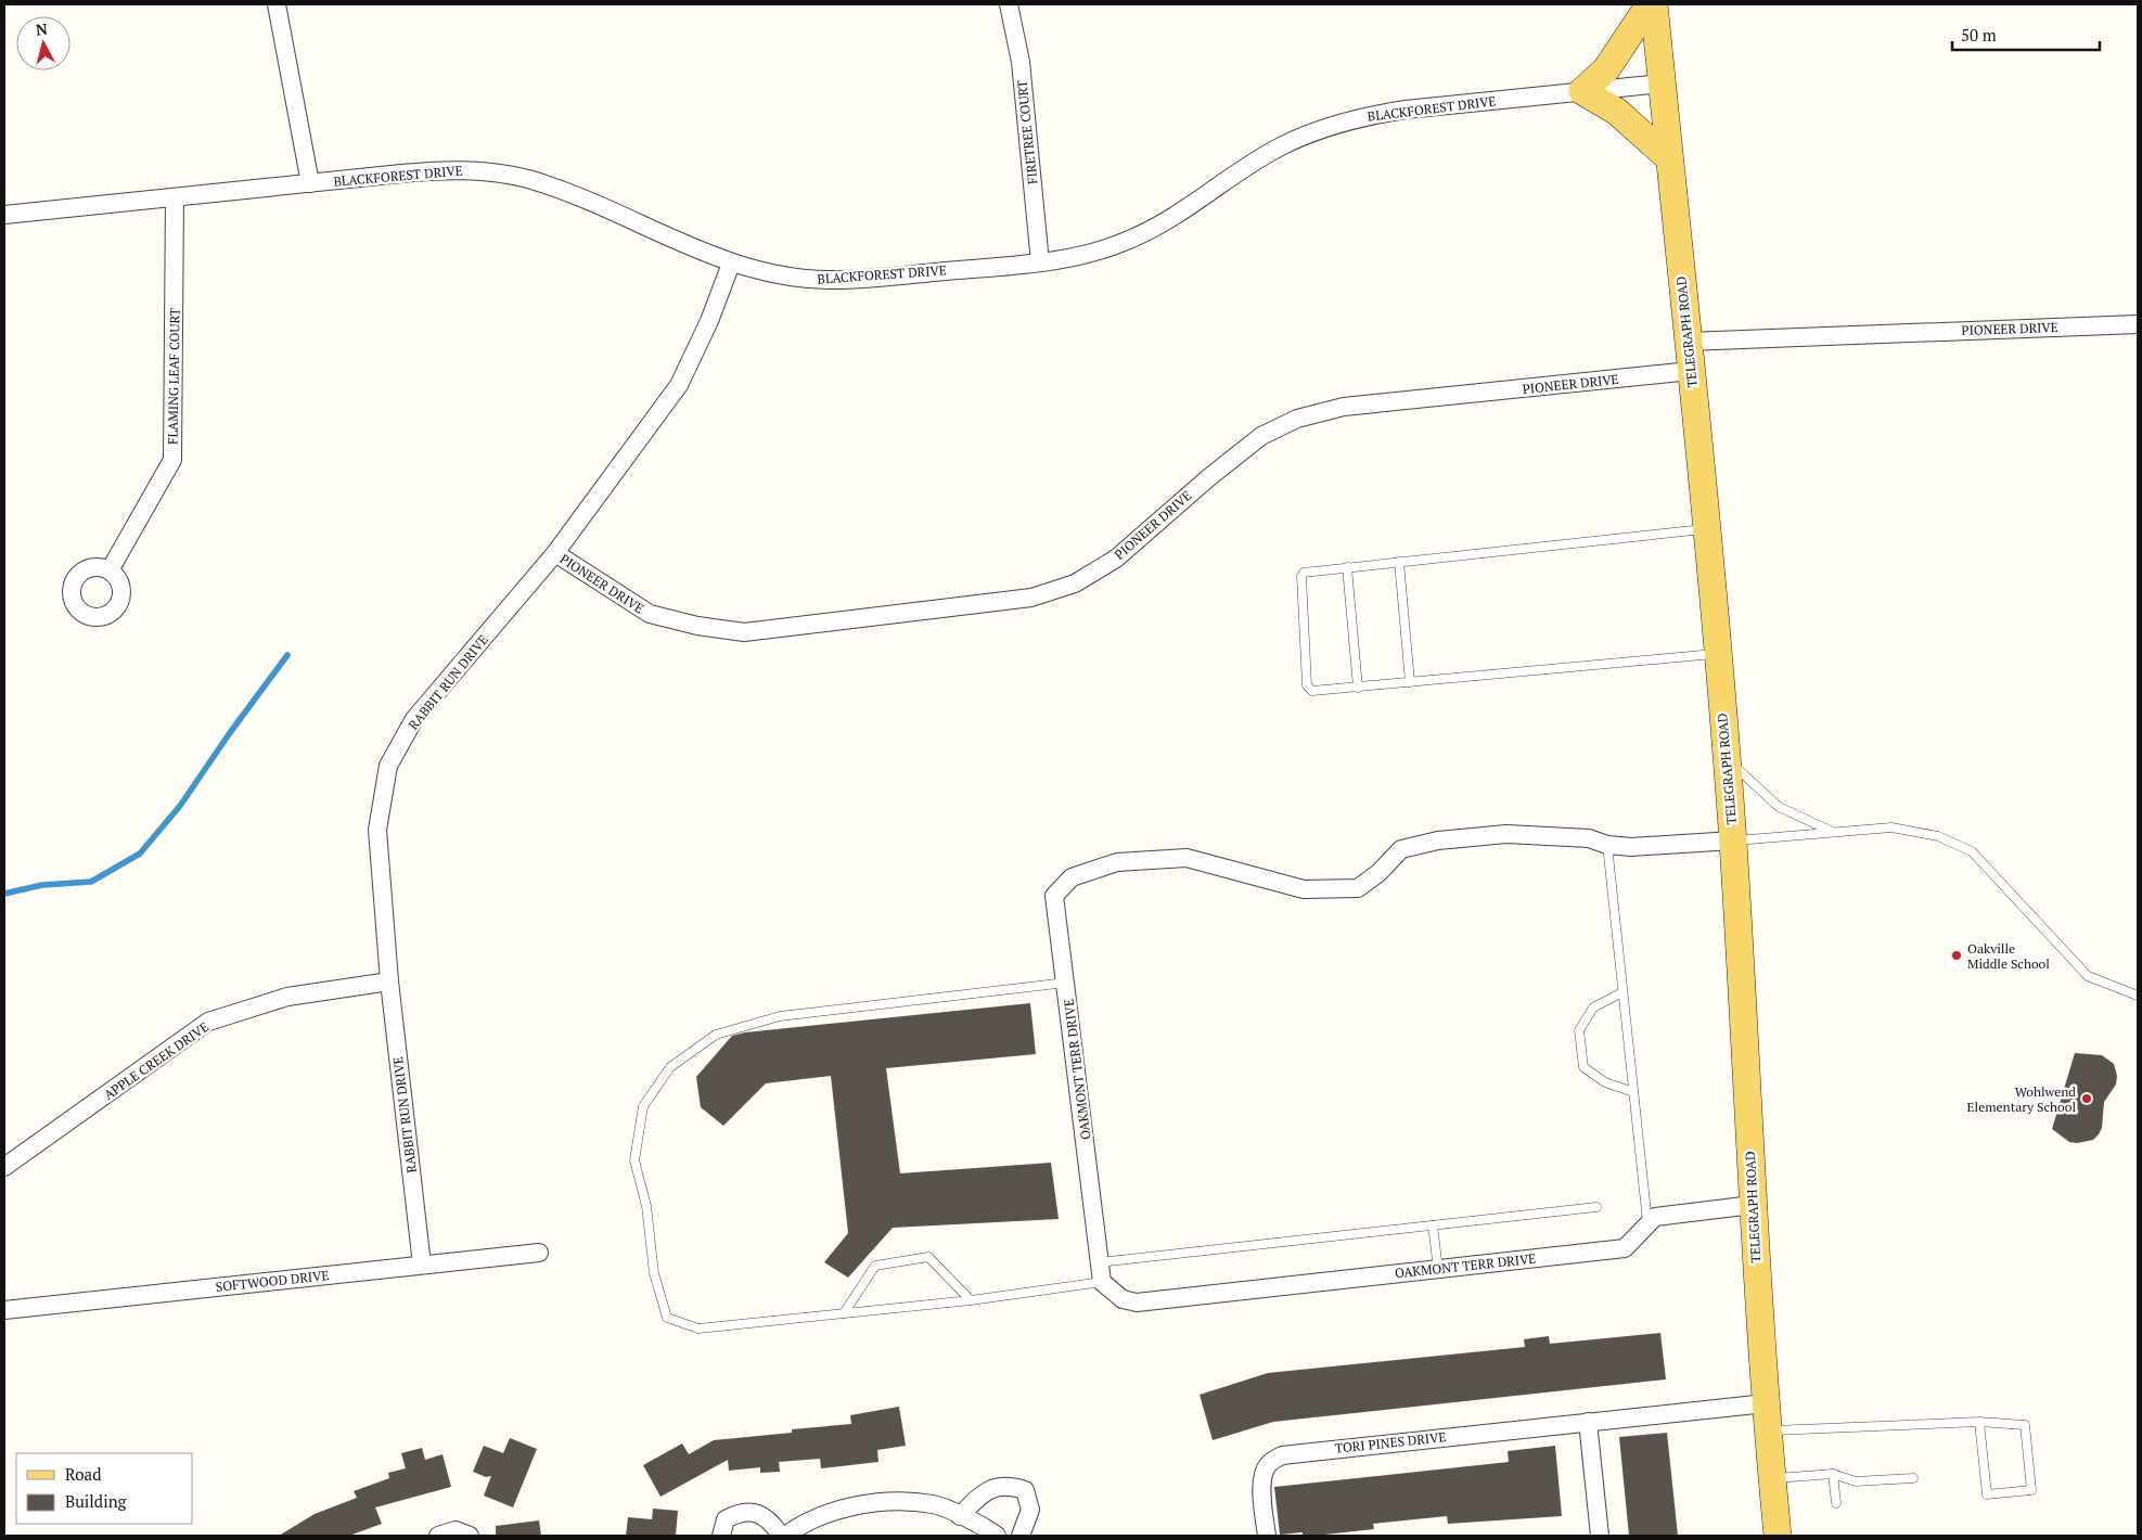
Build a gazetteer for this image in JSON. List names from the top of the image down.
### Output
{
  "streets": {
    "main road": ["TELEGRAPH ROAD"],
    "street": [
      "BLACKFOREST DRIVE",
      "FIRETREE COURT",
      "PIONEER DRIVE",
      "FLAMING LEAF COURT",
      "RABBIT RUN DRIVE",
      "APPLE CREEK DRIVE",
      "OAKMONT TERR DRIVE",
      "SOFTWOOD DRIVE",
      "TORI PINES DRIVE"
    ]
  },
  "crossings": [
    ["BLACKFOREST DRIVE", "FIRETREE COURT"],
    ["BLACKFOREST DRIVE", "TELEGRAPH ROAD"],
    ["BLACKFOREST DRIVE", "FLAMING LEAF COURT"],
    ["BLACKFOREST DRIVE", "RABBIT RUN DRIVE"],
    ["PIONEER DRIVE", "TELEGRAPH ROAD"],
    ["PIONEER DRIVE", "RABBIT RUN DRIVE"],
    ["TELEGRAPH ROAD", "OAKMONT TERR DRIVE"],
    ["TELEGRAPH ROAD", "TORI PINES DRIVE"],
    ["RABBIT RUN DRIVE", "APPLE CREEK DRIVE"],
    ["RABBIT RUN DRIVE", "SOFTWOOD DRIVE"]
  ],
  "places": ["Oakville Middle School", "Wohlwend Elementary School"],
  "legend": ["Road", "Building"],
  "scale_bar": "50 m",
  "north": "top"
}
